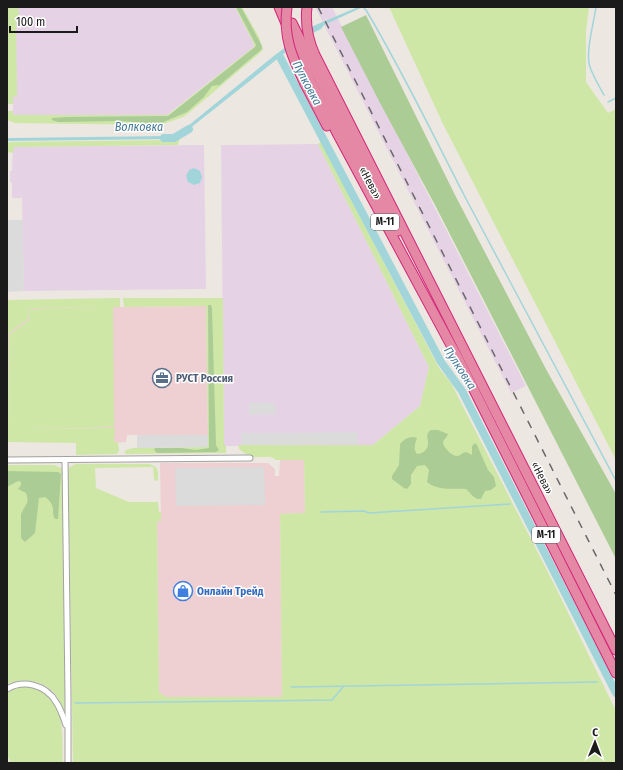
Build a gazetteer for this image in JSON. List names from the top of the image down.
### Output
{
  "streets": {
    "highway": ["«Нева»", "М-11"]
  },
  "water": ["Пулковка", "Волковка"],
  "places": {
    "office": ["РУСТ Россия"],
    "shop": ["Онлайн Трейд"]
  },
  "scale_bar": "100 m",
  "north": "top"
}
